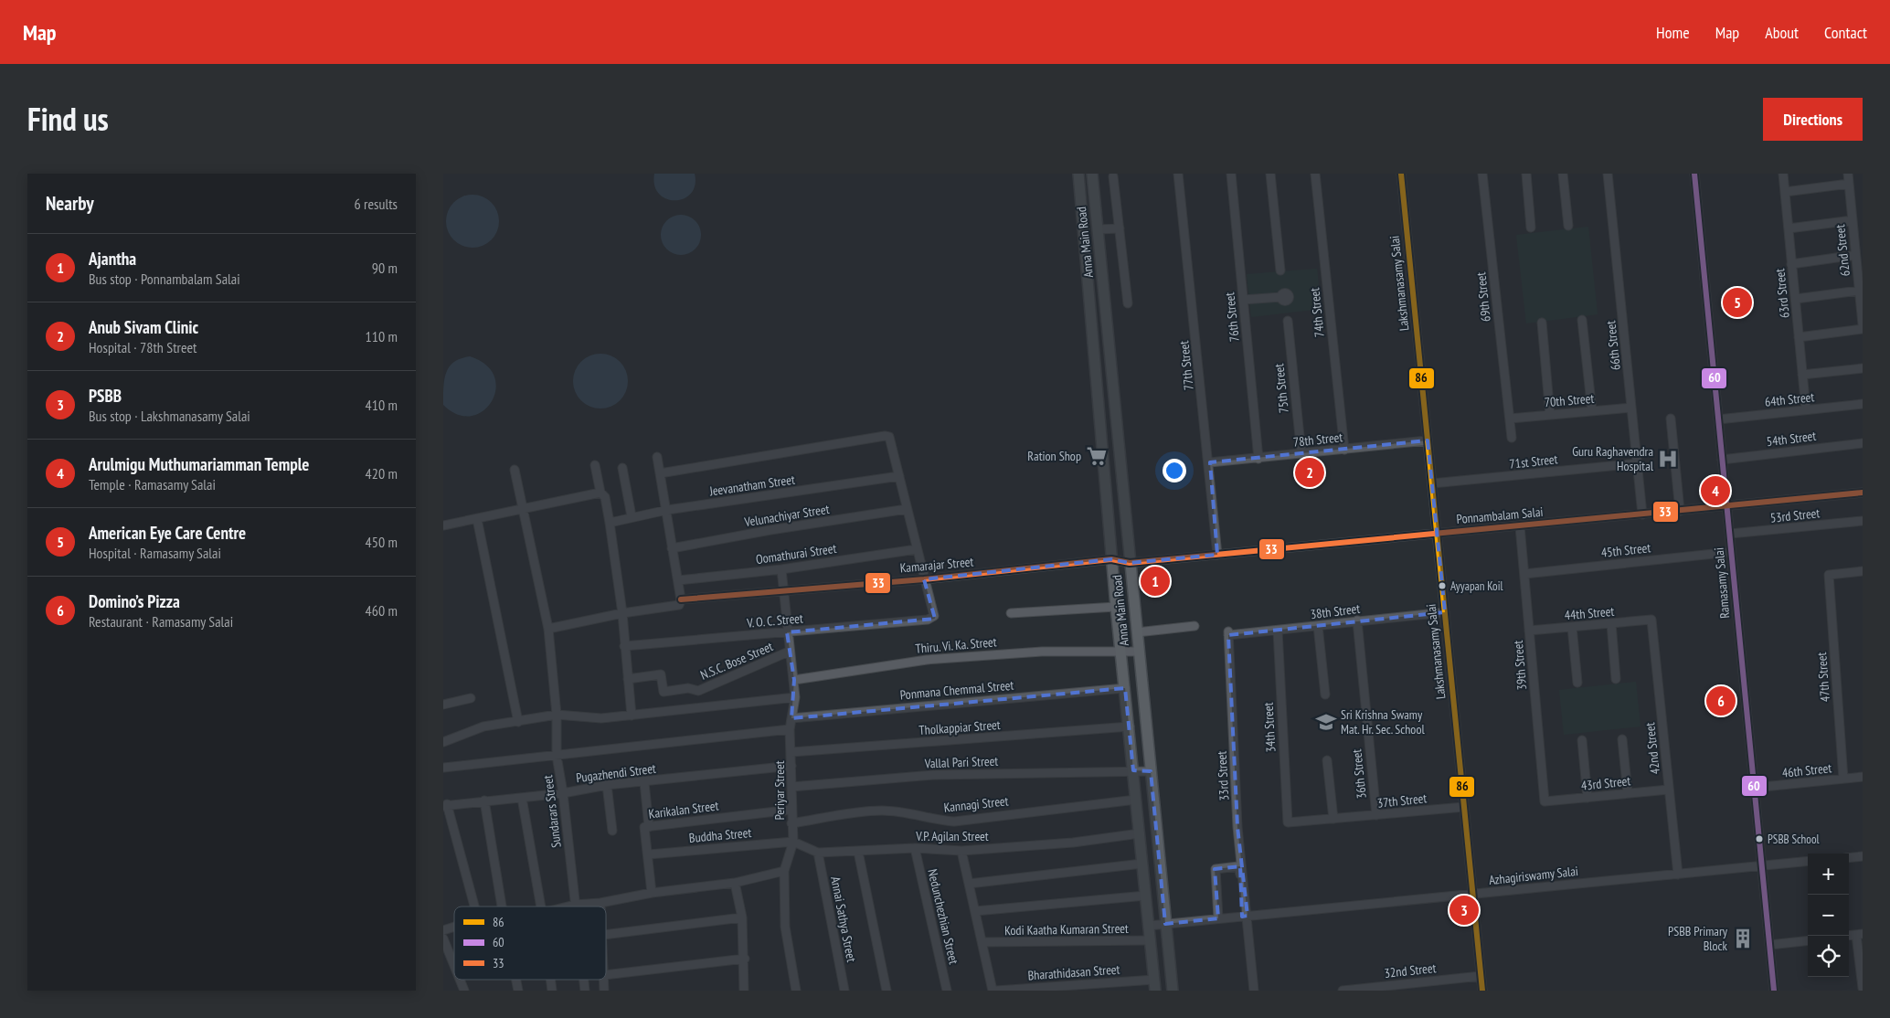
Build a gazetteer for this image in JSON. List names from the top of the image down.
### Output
{
  "streets": {
    "main road": ["Anna Main Road"],
    "street": [
      "62nd Street",
      "Lakshmanasamy Salai",
      "63rd Street",
      "69th Street",
      "74th Street",
      "76th Street",
      "66th Street",
      "77th Street",
      "75th Street",
      "64th Street",
      "70th Street",
      "54th Street",
      "78th Street",
      "71st Street",
      "Jeevanatham Street",
      "Velunachiyar Street",
      "Ponnambalam Salai",
      "53rd Street",
      "45th Street",
      "Oomathurai Street",
      "Kamarajar Street",
      "Ramasamy Salai",
      "38th Street",
      "44th Street",
      "V. O. C. Street",
      "Thiru. Vi. Ka. Street",
      "N.S.C. Bose Street",
      "39th Street",
      "47th Street",
      "Ponmana Chemmal Street",
      "Tholkappiar Street",
      "34th Street",
      "42nd Street",
      "Vallal Pari Street",
      "46th Street",
      "Pugazhendi Street",
      "36th Street",
      "33rd Street",
      "43rd Street",
      "Periyar Street",
      "37th Street",
      "Kannagi Street",
      "Karikalan Street",
      "Sundarars Street",
      "Buddha Street",
      "V.P. Agilan Street",
      "Azhagiriswamy Salai",
      "Nedunchezhian Street",
      "Annai Sathya Street",
      "Kodi Kaatha Kumaran Street",
      "32nd Street",
      "Bharathidasan Street"
    ]
  },
  "crossings": [
    ["Anna Main Road", "Ponnambalam Salai"],
    ["Anna Main Road", "Kamarajar Street"],
    ["Anna Main Road", "Thiru. Vi. Ka. Street"],
    ["Anna Main Road", "Ponmana Chemmal Street"],
    ["Anna Main Road", "Tholkappiar Street"],
    ["Anna Main Road", "Vallal Pari Street"],
    ["Anna Main Road", "Kannagi Street"],
    ["Anna Main Road", "V.P. Agilan Street"],
    ["Anna Main Road", "Azhagiriswamy Salai"],
    ["Anna Main Road", "Kodi Kaatha Kumaran Street"],
    ["Anna Main Road", "Bharathidasan Street"],
    ["Lakshmanasamy Salai", "78th Street"],
    ["Lakshmanasamy Salai", "71st Street"],
    ["Lakshmanasamy Salai", "Ponnambalam Salai"],
    ["Lakshmanasamy Salai", "38th Street"],
    ["Lakshmanasamy Salai", "37th Street"],
    ["Lakshmanasamy Salai", "Azhagiriswamy Salai"],
    ["Lakshmanasamy Salai", "32nd Street"],
    ["63rd Street", "64th Street"],
    ["69th Street", "70th Street"],
    ["74th Street", "78th Street"],
    ["76th Street", "78th Street"],
    ["66th Street", "70th Street"],
    ["66th Street", "71st Street"],
    ["66th Street", "Ponnambalam Salai"],
    ["77th Street", "78th Street"],
    ["77th Street", "Ponnambalam Salai"],
    ["75th Street", "78th Street"],
    ["64th Street", "Ramasamy Salai"],
    ["54th Street", "Ramasamy Salai"],
    ["Ponnambalam Salai", "Kamarajar Street"],
    ["Ponnambalam Salai", "Ramasamy Salai"],
    ["Ponnambalam Salai", "39th Street"],
    ["53rd Street", "Ramasamy Salai"],
    ["45th Street", "Ramasamy Salai"],
    ["45th Street", "39th Street"],
    ["Oomathurai Street", "Periyar Street"],
    ["Kamarajar Street", "V. O. C. Street"],
    ["Kamarajar Street", "Periyar Street"],
    ["Ramasamy Salai", "46th Street"],
    ["Ramasamy Salai", "Azhagiriswamy Salai"],
    ["38th Street", "34th Street"],
    ["38th Street", "36th Street"],
    ["38th Street", "33rd Street"],
    ["44th Street", "39th Street"],
    ["44th Street", "42nd Street"],
    ["V. O. C. Street", "Periyar Street"],
    ["Thiru. Vi. Ka. Street", "Periyar Street"],
    ["N.S.C. Bose Street", "Periyar Street"],
    ["39th Street", "43rd Street"],
    ["47th Street", "46th Street"],
    ["Ponmana Chemmal Street", "Periyar Street"],
    ["Tholkappiar Street", "Periyar Street"],
    ["34th Street", "37th Street"],
    ["42nd Street", "43rd Street"],
    ["42nd Street", "Azhagiriswamy Salai"],
    ["Vallal Pari Street", "Periyar Street"],
    ["Pugazhendi Street", "Periyar Street"],
    ["Pugazhendi Street", "Sundarars Street"],
    ["36th Street", "37th Street"],
    ["33rd Street", "Azhagiriswamy Salai"],
    ["Periyar Street", "Kannagi Street"],
    ["Periyar Street", "Karikalan Street"],
    ["Periyar Street", "Buddha Street"],
    ["Periyar Street", "V.P. Agilan Street"],
    ["Karikalan Street", "Buddha Street"],
    ["Buddha Street", "V.P. Agilan Street"],
    ["V.P. Agilan Street", "Nedunchezhian Street"],
    ["V.P. Agilan Street", "Annai Sathya Street"]
  ],
  "places": {
    "supermarket": ["Ration Shop"],
    "hospital": ["Guru Raghavendra Hospital"],
    "other": ["Ayyapan Koil", "PSBB School"],
    "school or university": ["Sri Krishna Swamy Mat. Hr. Sec. School"],
    "building": ["PSBB Primary Block"]
  },
  "lines": ["transit line 86", "transit line 60", "transit line 33"],
  "legend": ["86", "60", "33"],
  "page": {
    "header": "Map",
    "nav": [
      "Home",
      "Map",
      "About",
      "Contact"
    ],
    "title": "Find us",
    "buttons": "Directions",
    "heading": ["Nearby", "6 results"],
    "list": [
      {
        "mark": "1",
        "name": "Ajantha",
        "note": "Bus stop · Ponnambalam Salai",
        "value": "90 m"
      },
      {
        "mark": "2",
        "name": "Anub Sivam Clinic",
        "note": "Hospital · 78th Street",
        "value": "110 m"
      },
      {
        "mark": "3",
        "name": "PSBB",
        "note": "Bus stop · Lakshmanasamy Salai",
        "value": "410 m"
      },
      {
        "mark": "4",
        "name": "Arulmigu Muthumariamman Temple",
        "note": "Temple · Ramasamy Salai",
        "value": "420 m"
      },
      {
        "mark": "5",
        "name": "American Eye Care Centre",
        "note": "Hospital · Ramasamy Salai",
        "value": "450 m"
      },
      {
        "mark": "6",
        "name": "Domino’s Pizza",
        "note": "Restaurant · Ramasamy Salai",
        "value": "460 m"
      }
    ],
    "pins": [
      "5",
      "2",
      "4",
      "1",
      "6",
      "3"
    ],
    "map_buttons": ["+", "−"]
  }
}
